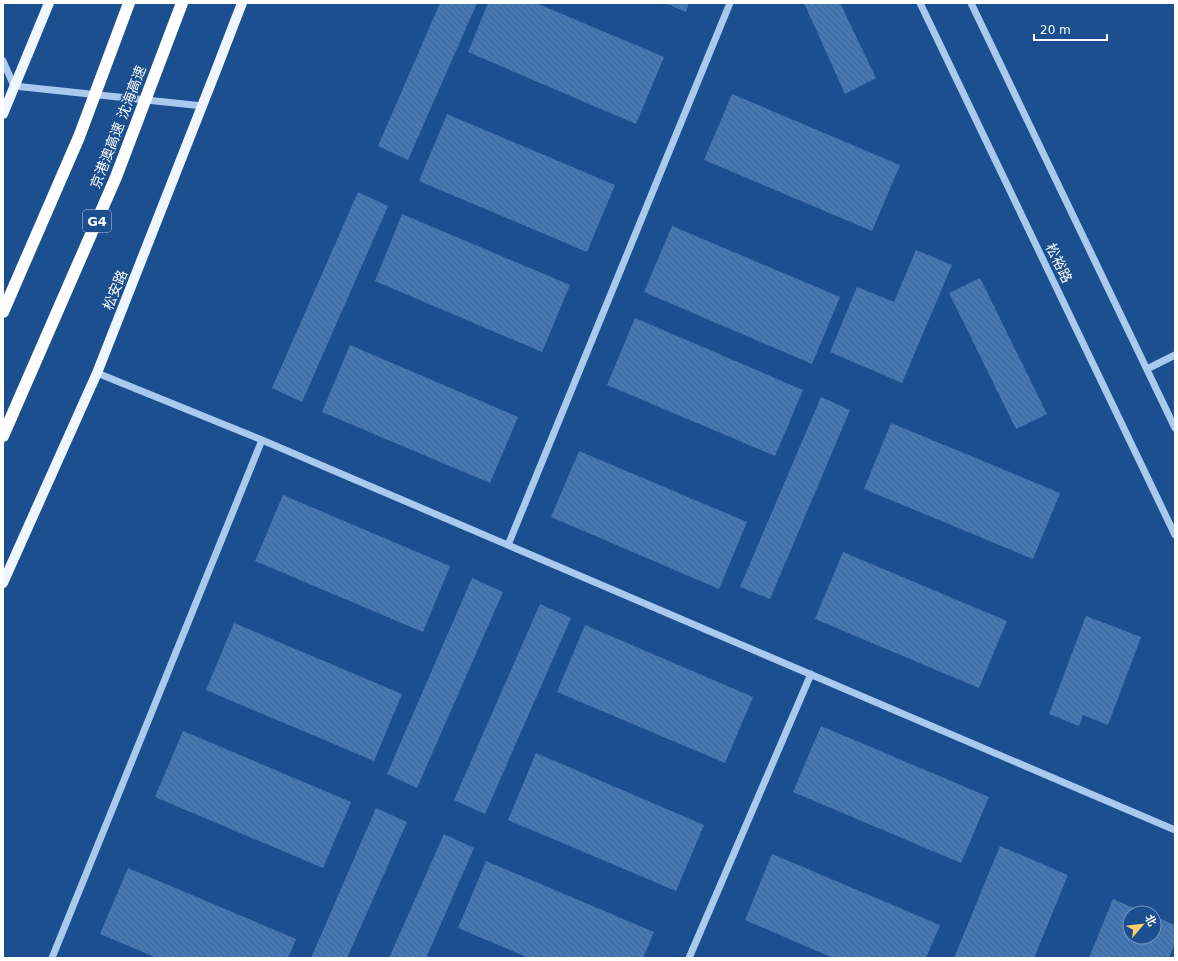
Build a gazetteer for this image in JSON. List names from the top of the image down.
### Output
{
  "streets": {
    "highway": ["京港澳高速 沈海高速", "G4"],
    "main road": ["松安路"],
    "street": ["松裕路"]
  },
  "scale_bar": "20 m",
  "north": "top right"
}
